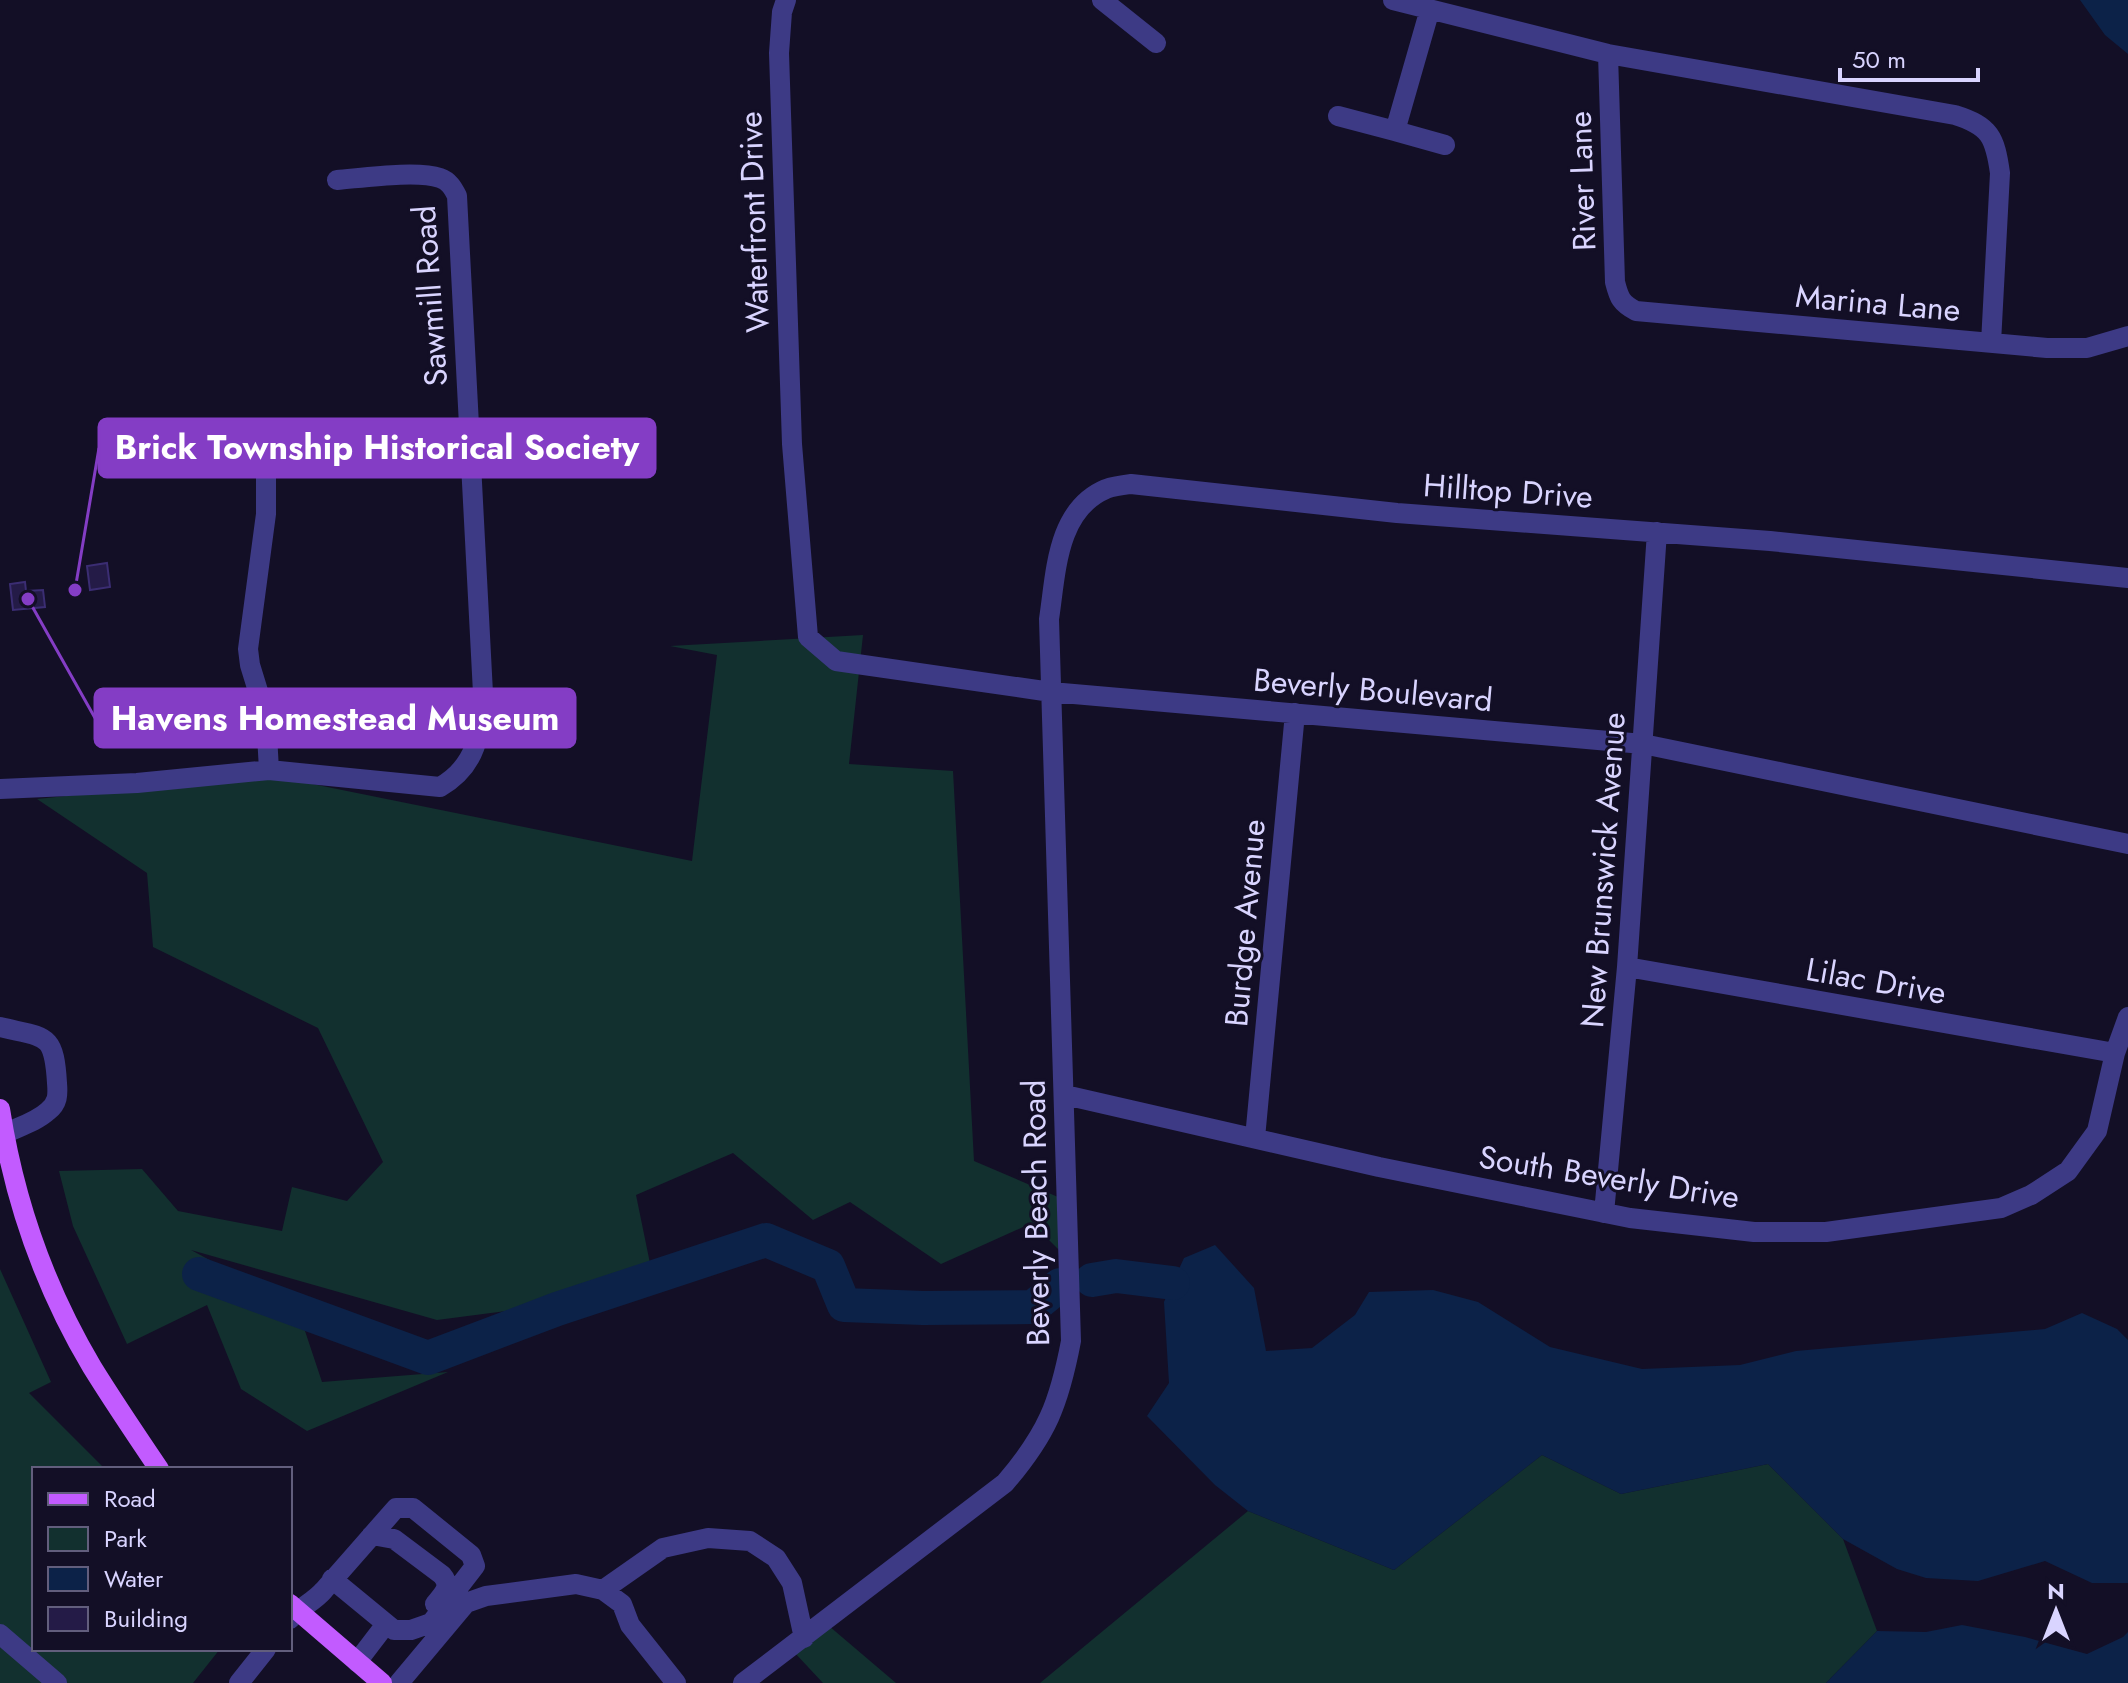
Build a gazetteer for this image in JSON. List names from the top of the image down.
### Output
{
  "streets": {
    "street": [
      "River Lane",
      "Waterfront Drive",
      "Sawmill Road",
      "Marina Lane",
      "Hilltop Drive",
      "Beverly Boulevard",
      "New Brunswick Avenue",
      "Burdge Avenue",
      "Lilac Drive",
      "South Beverly Drive",
      "Beverly Beach Road"
    ]
  },
  "crossings": [
    ["River Lane", "Marina Lane"],
    ["Waterfront Drive", "Beverly Boulevard"],
    ["Hilltop Drive", "Beverly Boulevard"],
    ["Hilltop Drive", "New Brunswick Avenue"],
    ["Hilltop Drive", "Beverly Beach Road"],
    ["Beverly Boulevard", "New Brunswick Avenue"],
    ["Beverly Boulevard", "Burdge Avenue"],
    ["Beverly Boulevard", "Beverly Beach Road"],
    ["New Brunswick Avenue", "Lilac Drive"],
    ["New Brunswick Avenue", "South Beverly Drive"],
    ["Burdge Avenue", "South Beverly Drive"],
    ["Lilac Drive", "South Beverly Drive"],
    ["South Beverly Drive", "Beverly Beach Road"]
  ],
  "places": ["Brick Township Historical Society", "Havens Homestead Museum"],
  "legend": [
    "Road",
    "Park",
    "Water",
    "Building"
  ],
  "scale_bar": "50 m",
  "north": "top"
}
